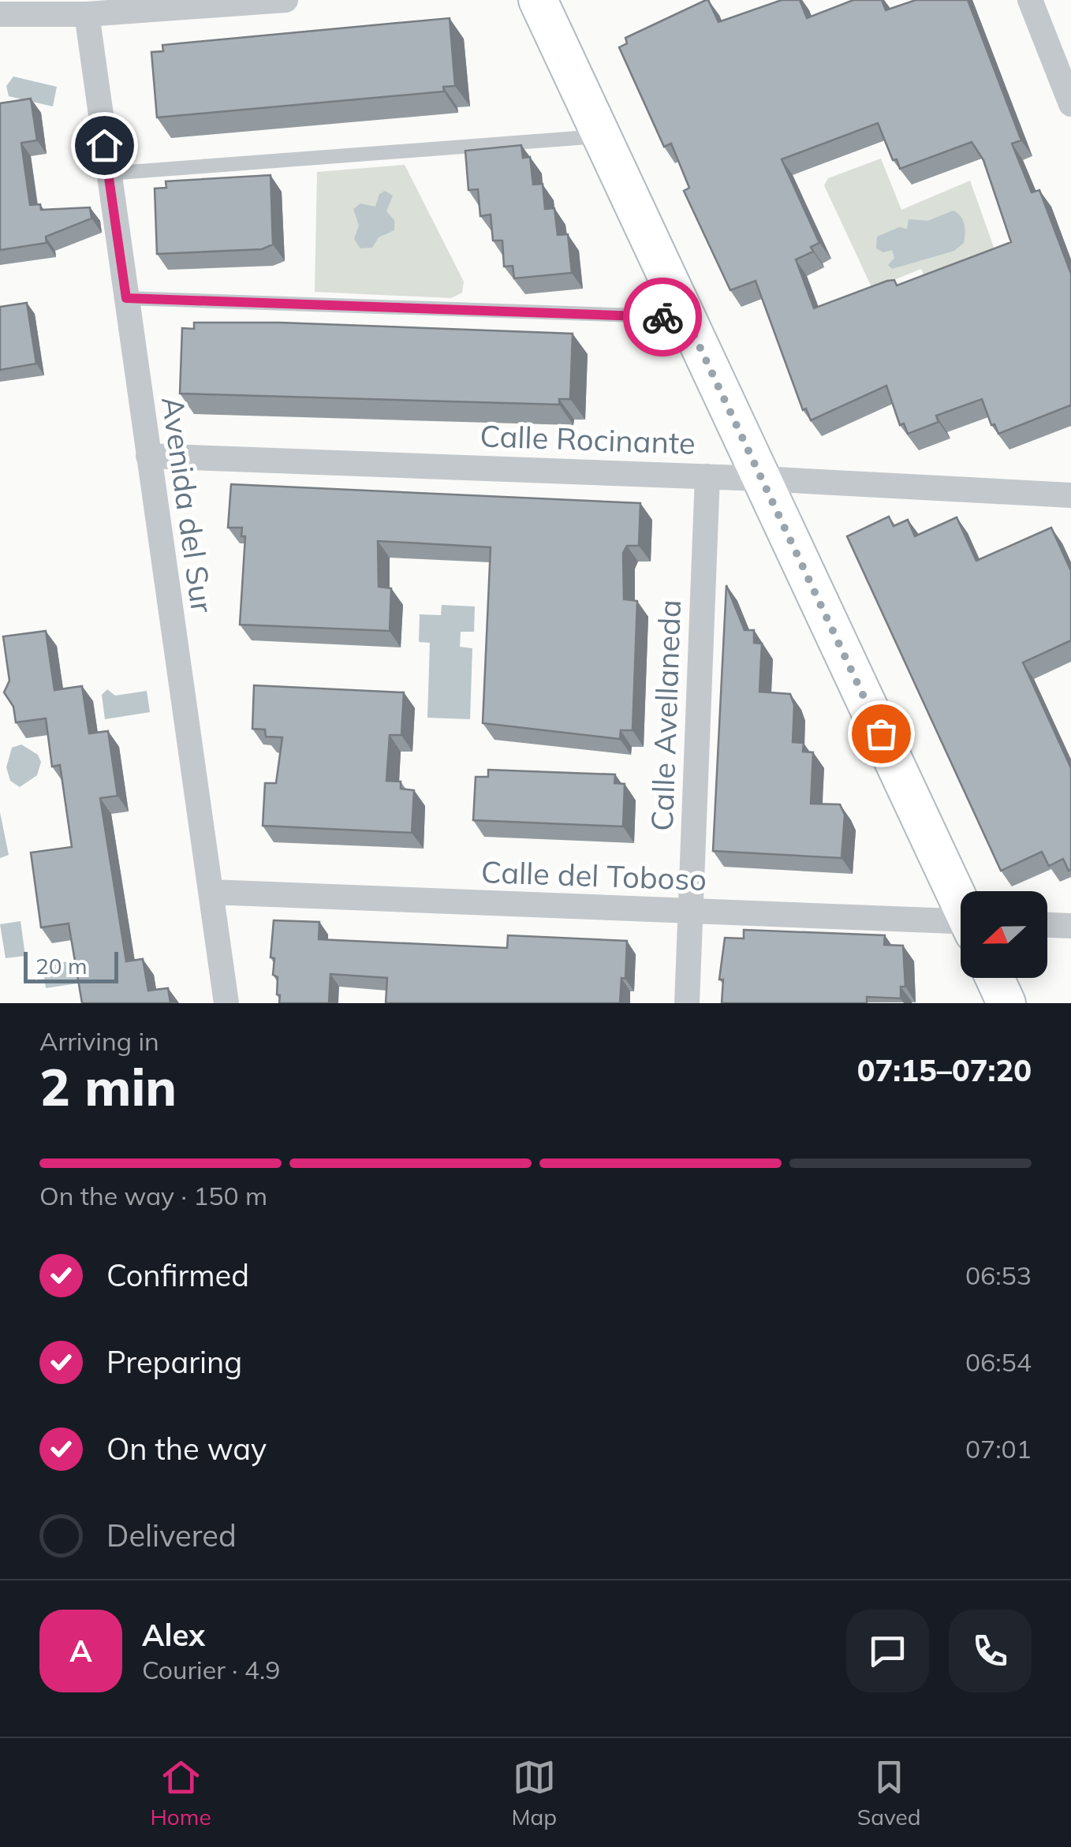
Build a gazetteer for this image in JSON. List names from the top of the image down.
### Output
{
  "streets": {
    "street": [
      "Calle Rocinante",
      "Avenida del Sur",
      "Calle Avellaneda",
      "Calle del Toboso"
    ]
  },
  "crossings": [
    ["Calle Rocinante", "Avenida del Sur"],
    ["Calle Rocinante", "Calle Avellaneda"],
    ["Avenida del Sur", "Calle del Toboso"],
    ["Calle Avellaneda", "Calle del Toboso"]
  ],
  "scale_bar": "20 m",
  "north": "left",
  "page": {
    "scale": "20 m",
    "heading": ["2 min", "Arriving in", "07:15–07:20"],
    "panel": ["Alex", "Courier · 4.9"],
    "bar": "On the way · 150 m",
    "list": [
      ["Confirmed", "06:53"],
      ["Preparing", "06:54"],
      ["On the way", "07:01"],
      "Delivered"
    ],
    "round": "A",
    "tabs": ["Home", "Map", "Saved"]
  }
}
